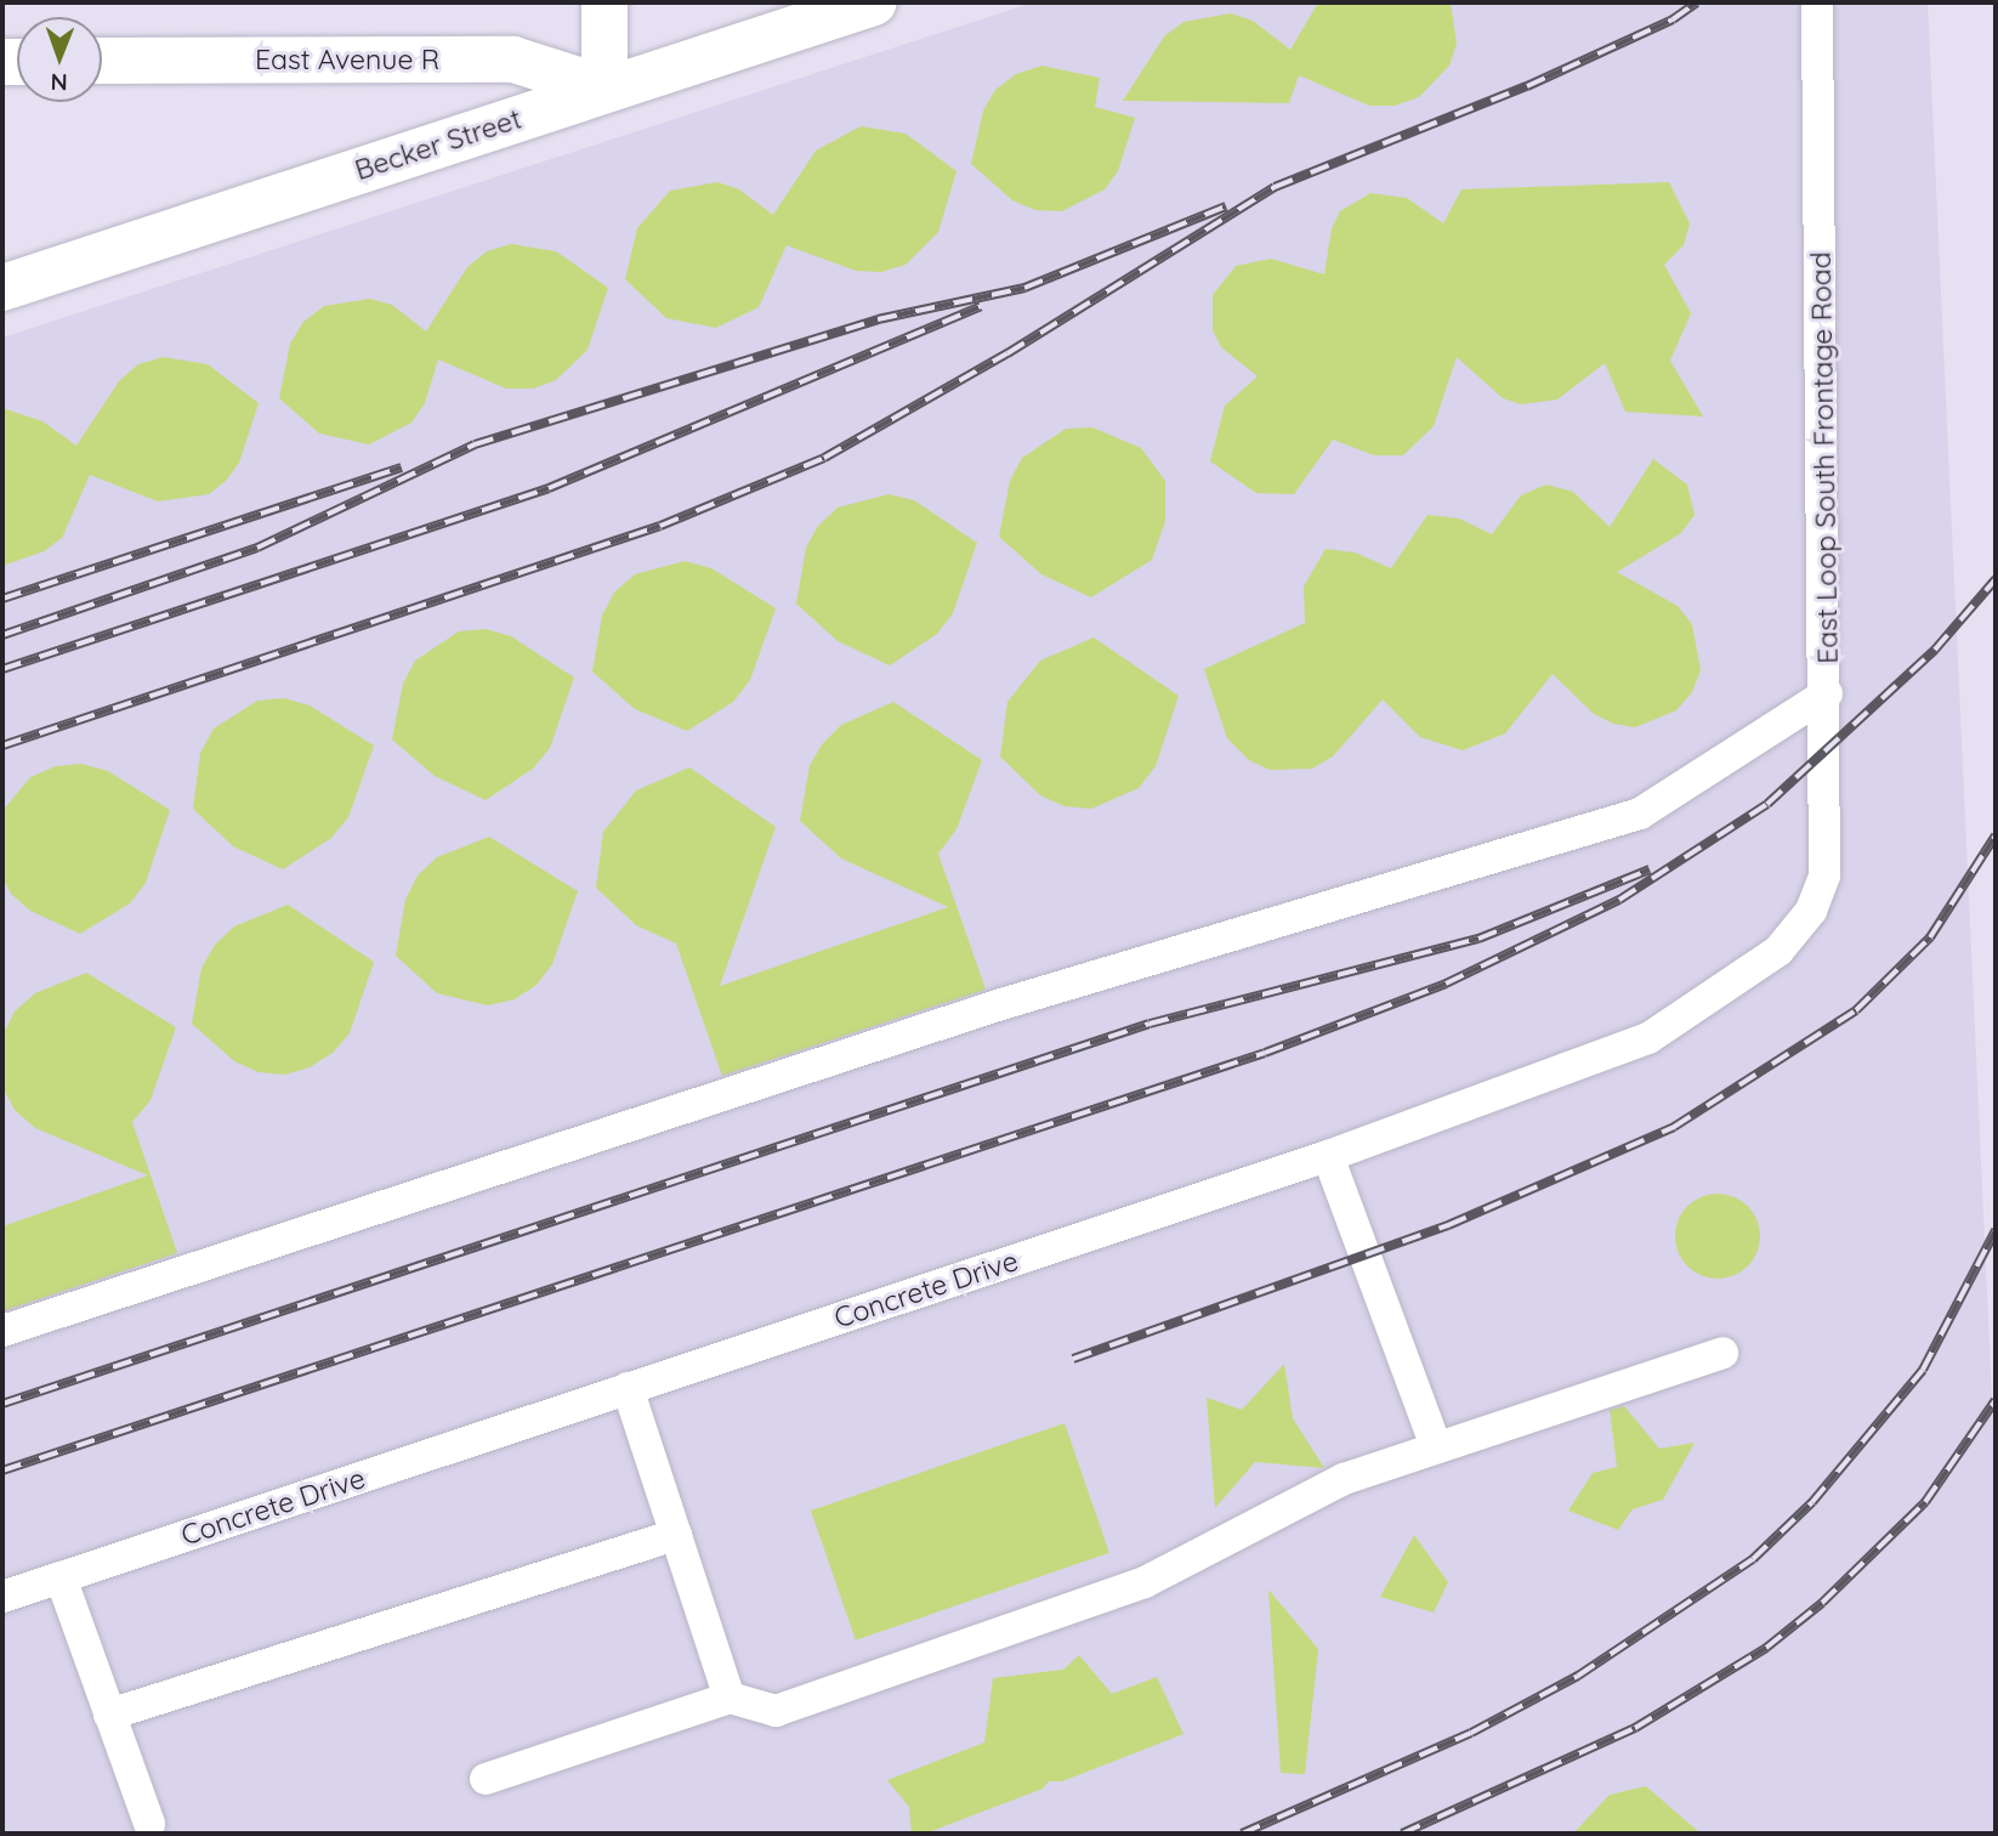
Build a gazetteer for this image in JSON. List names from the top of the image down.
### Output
{
  "streets": {
    "street": ["East Avenue R", "Becker Street"],
    "lane": ["East Loop South Frontage Road", "Concrete Drive"]
  },
  "crossings": [
    ["East Avenue R", "Becker Street"],
    ["East Loop South Frontage Road", "Concrete Drive"]
  ],
  "north": "bottom"
}
